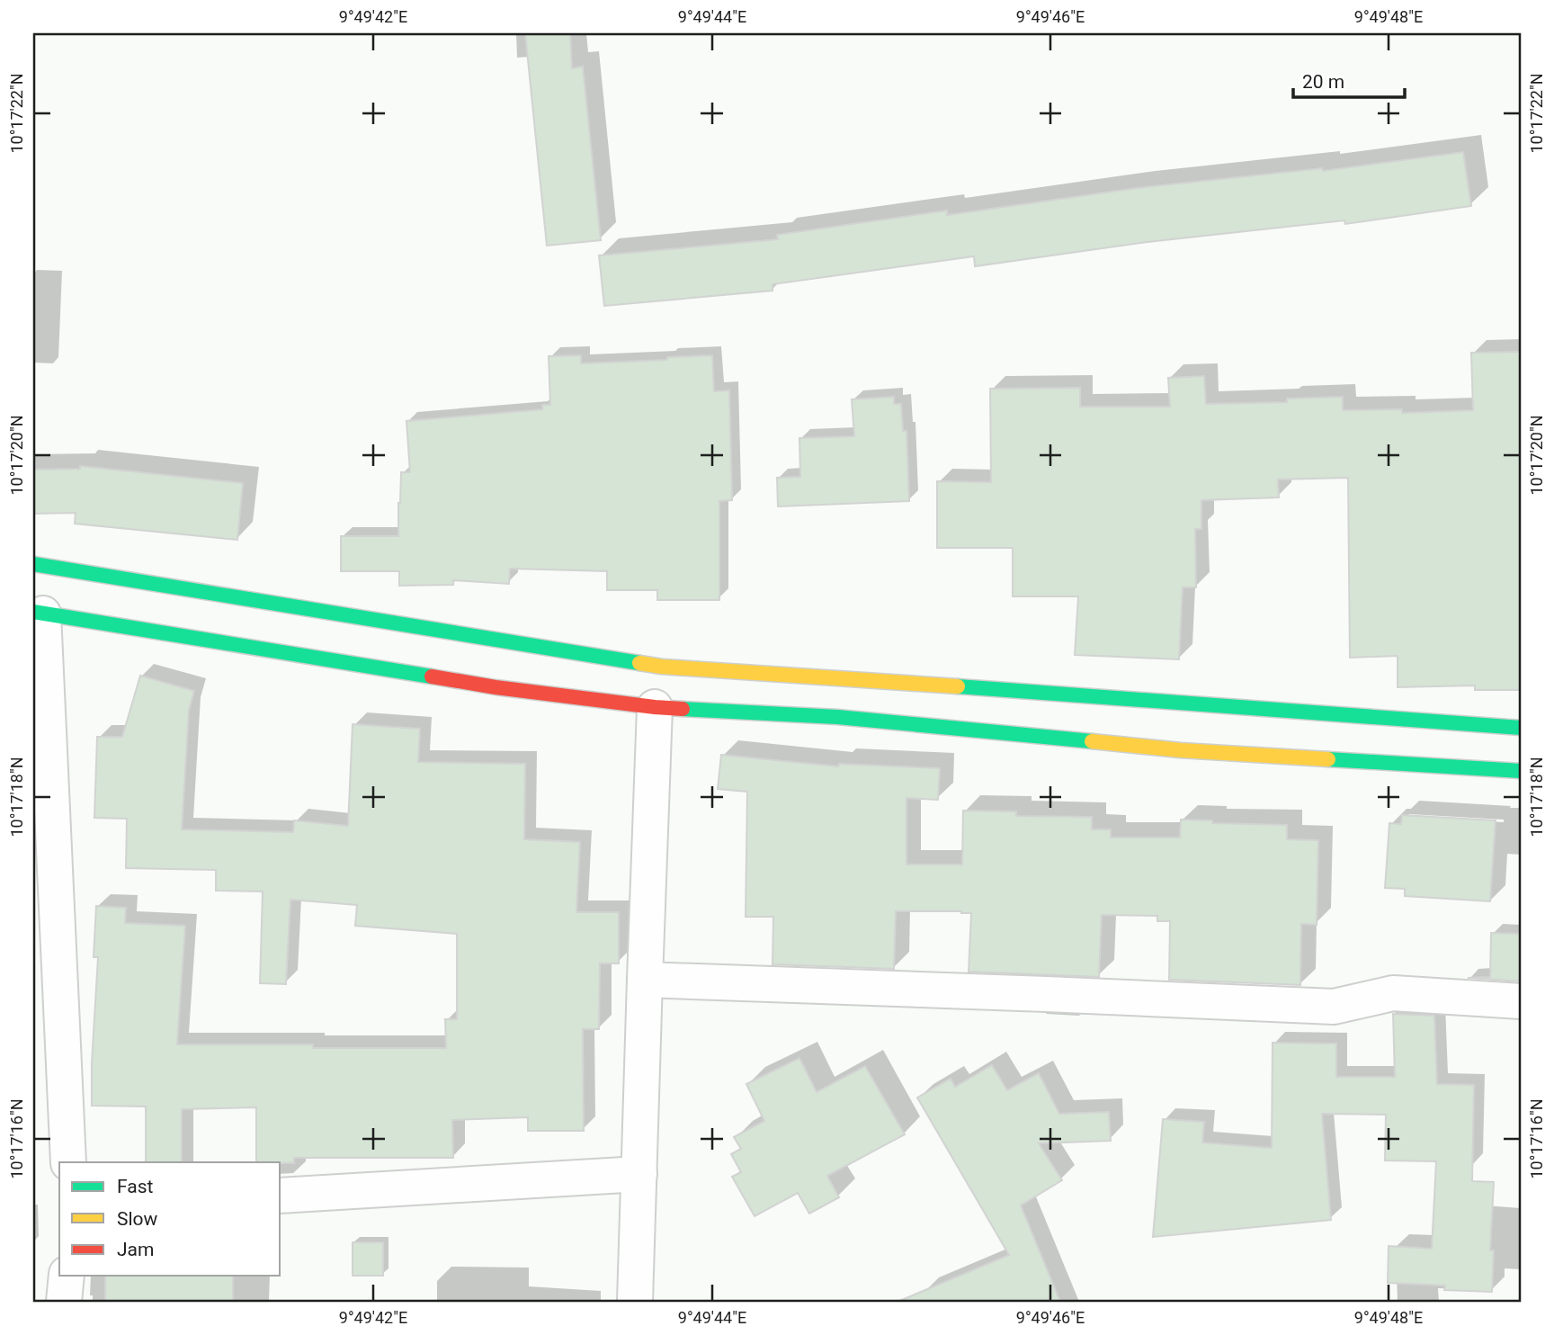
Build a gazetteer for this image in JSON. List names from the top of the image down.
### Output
{
  "legend": ["Fast", "Slow", "Jam"],
  "scale_bar": "20 m",
  "coordinates": [
    "9°49'42\"E",
    "9°49'44\"E",
    "9°49'46\"E",
    "9°49'48\"E",
    "10°17'22\"N",
    "10°17'20\"N",
    "10°17'18\"N",
    "10°17'16\"N"
  ]
}
